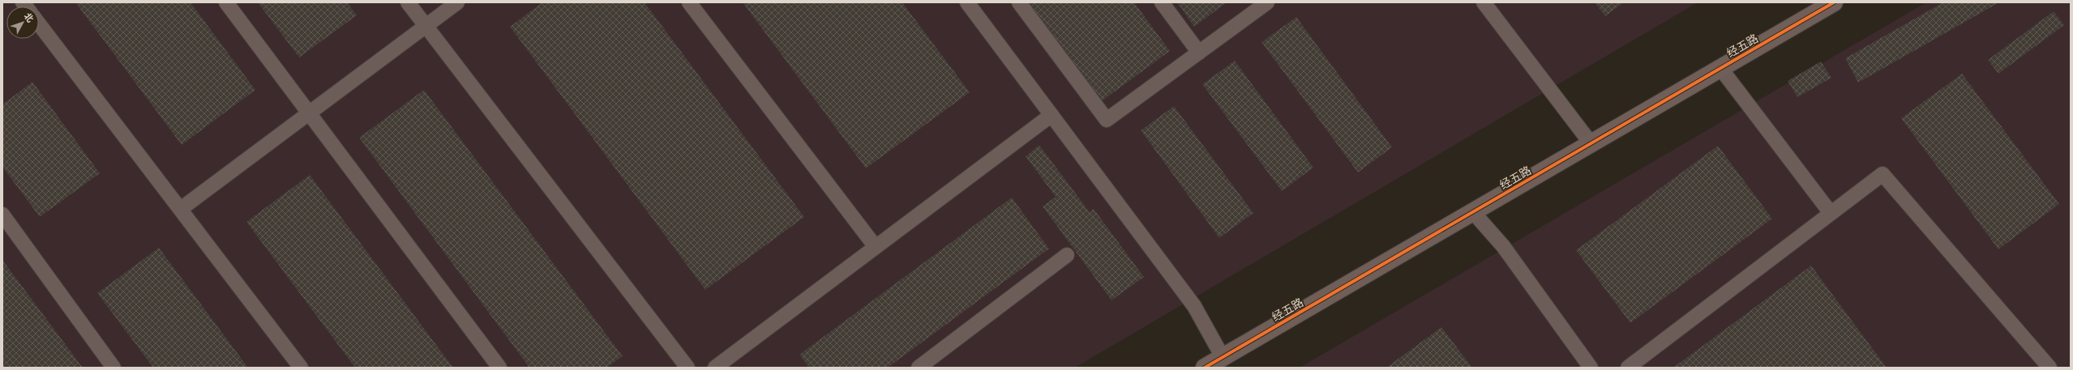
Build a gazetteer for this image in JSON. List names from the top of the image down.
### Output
{
  "streets": {
    "street": ["经五路"]
  },
  "north": "top right"
}
